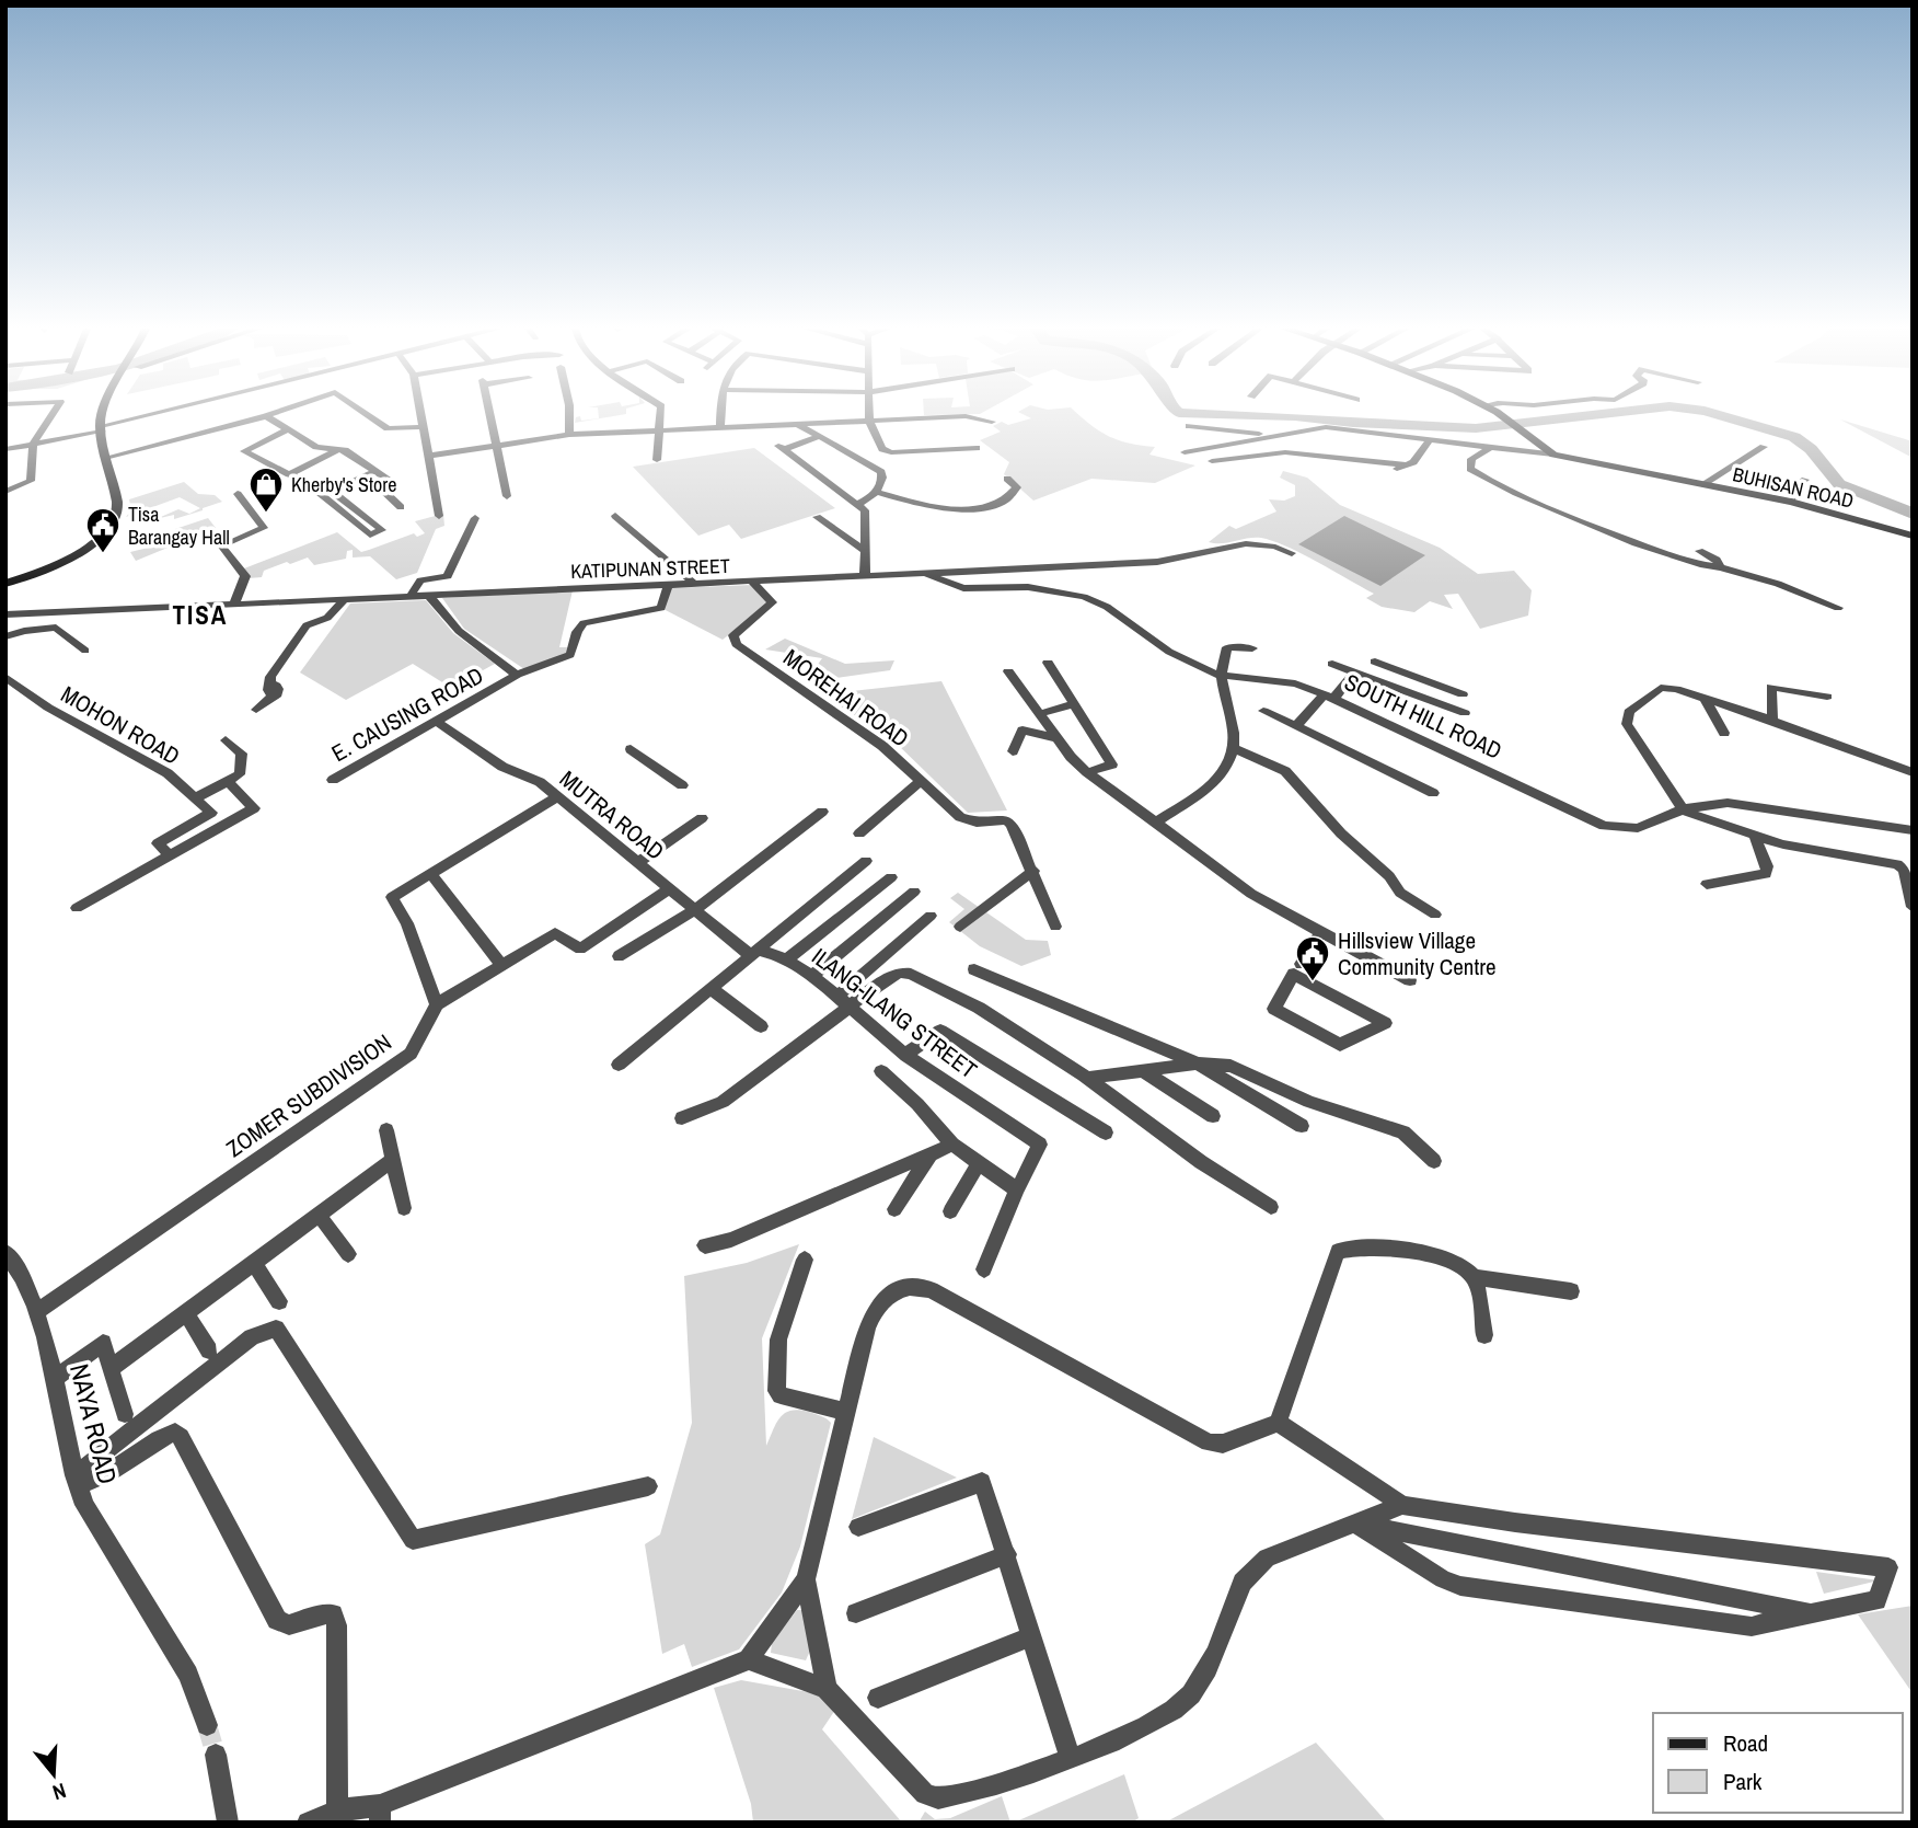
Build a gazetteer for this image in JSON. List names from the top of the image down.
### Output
{
  "streets": {
    "main road": ["BUHISAN ROAD"],
    "street": [
      "KATIPUNAN STREET",
      "MOREHAI ROAD",
      "E. CAUSING ROAD",
      "SOUTH HILL ROAD",
      "MOHON ROAD",
      "MUTRA ROAD",
      "ILANG-ILANG STREET",
      "ZOMER SUBDIVISION",
      "NAYA ROAD"
    ]
  },
  "crossings": [
    ["KATIPUNAN STREET", "MOREHAI ROAD"],
    ["KATIPUNAN STREET", "E. CAUSING ROAD"],
    ["KATIPUNAN STREET", "SOUTH HILL ROAD"],
    ["KATIPUNAN STREET", "MOHON ROAD"],
    ["E. CAUSING ROAD", "MUTRA ROAD"],
    ["MUTRA ROAD", "ILANG-ILANG STREET"],
    ["ZOMER SUBDIVISION", "NAYA ROAD"]
  ],
  "districts": ["TISA"],
  "places": {
    "shop": ["Kherby's Store"],
    "public building": ["Tisa Barangay Hall", "Hillsview Village Community Centre"]
  },
  "legend": ["Road", "Park"],
  "north": "bottom"
}
